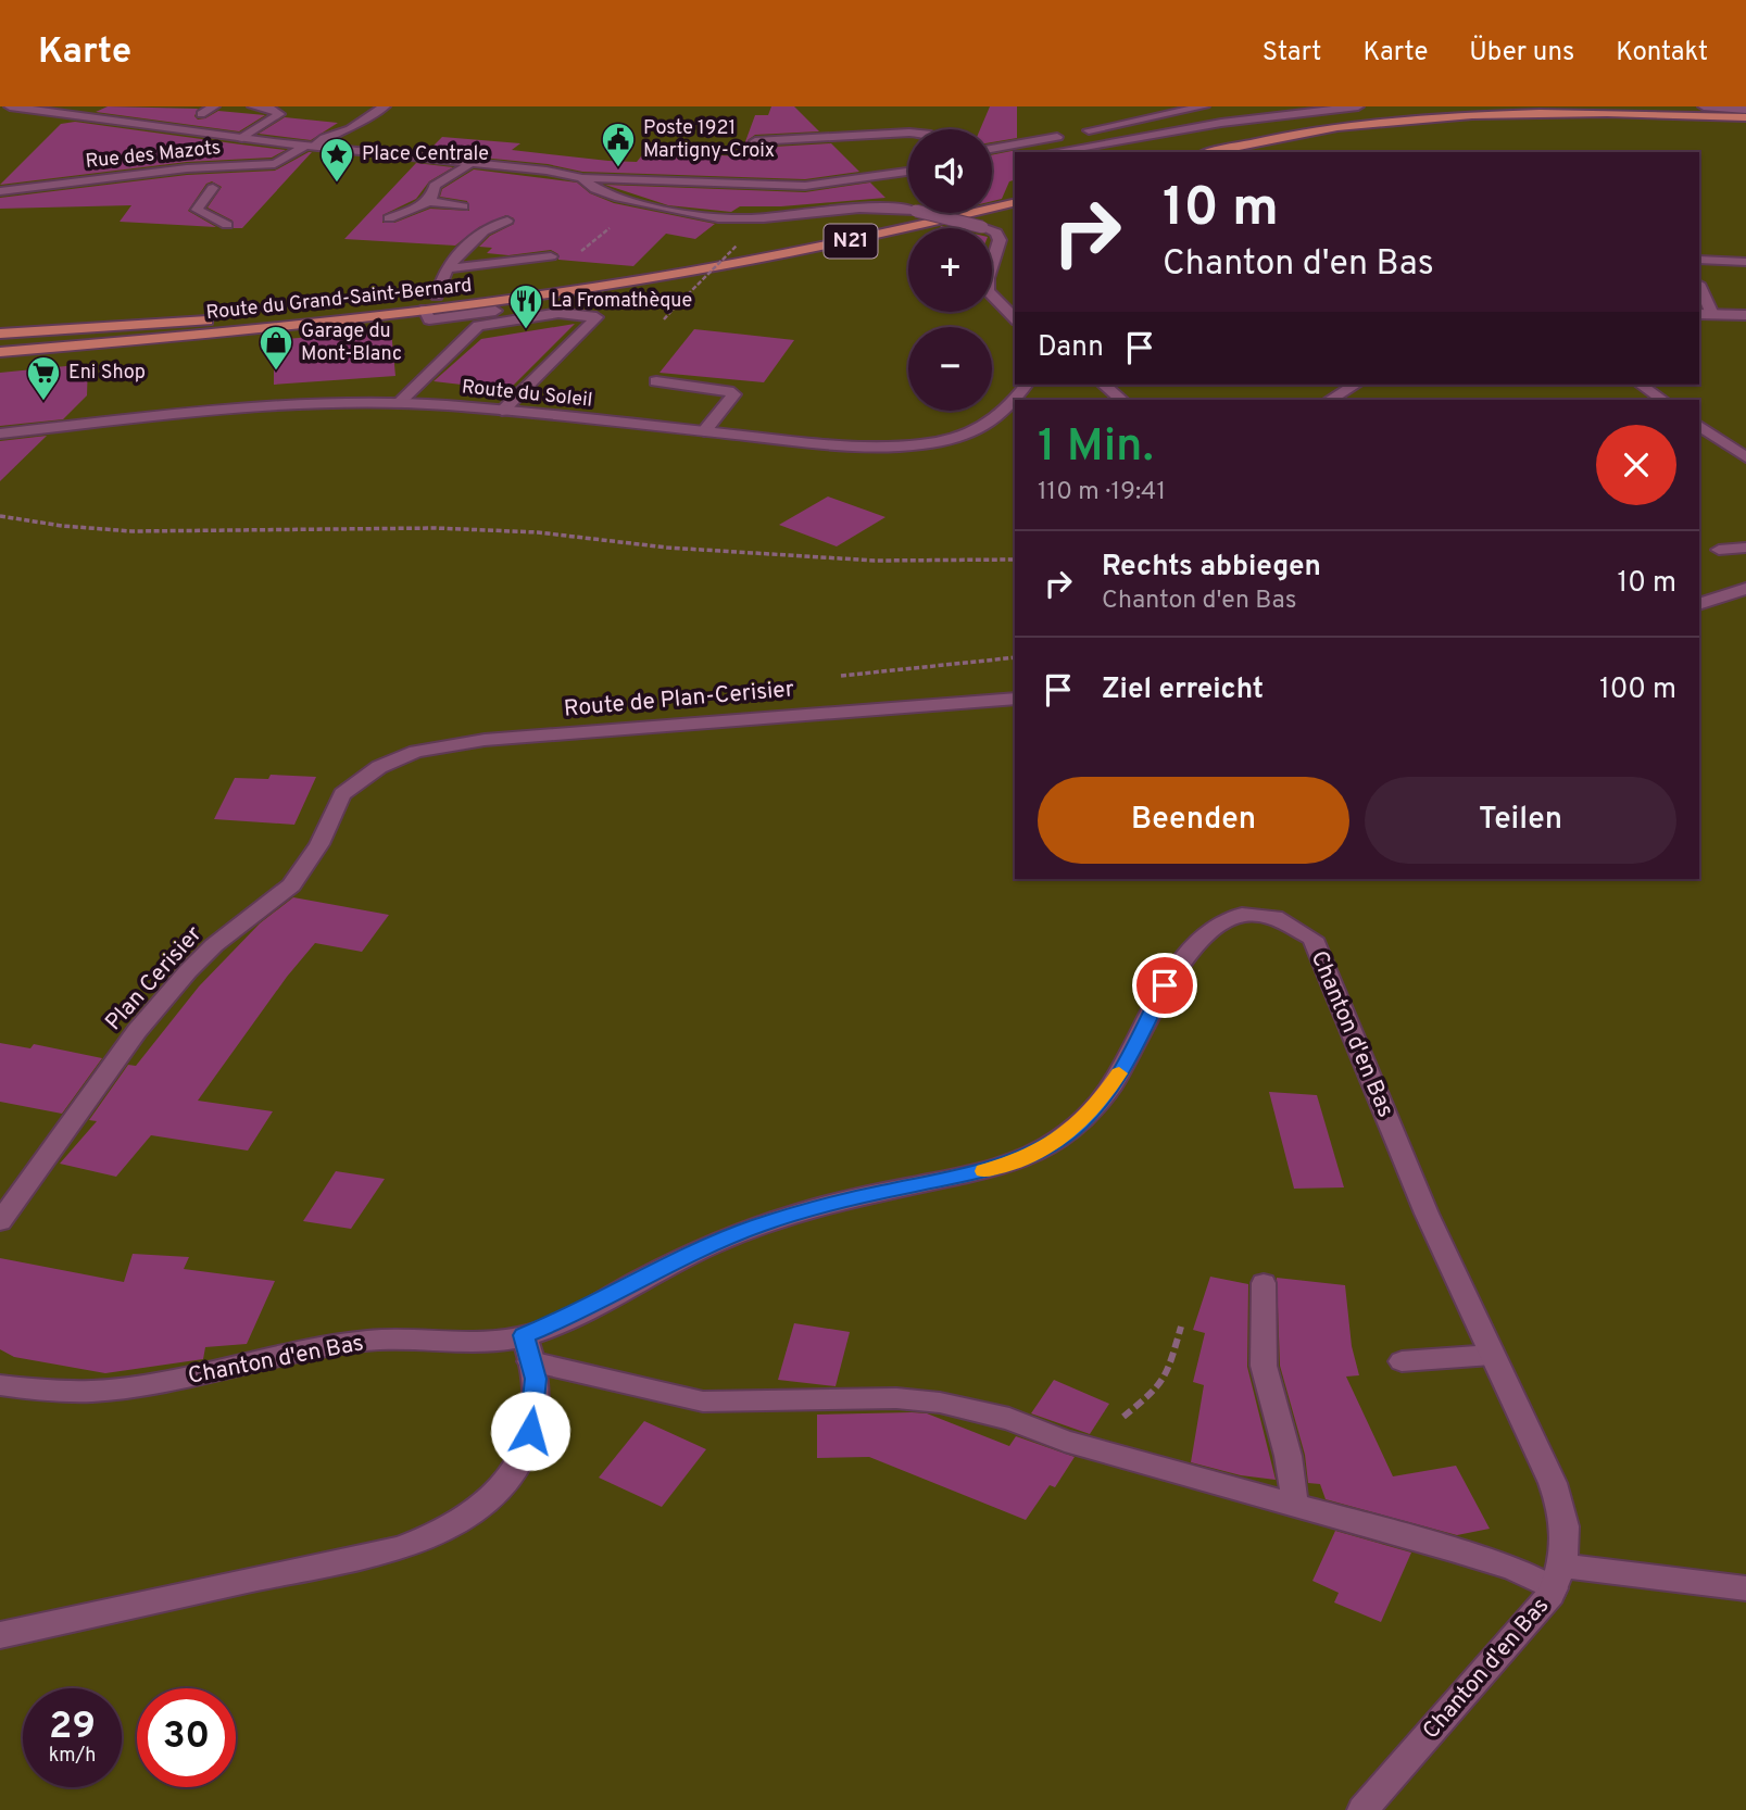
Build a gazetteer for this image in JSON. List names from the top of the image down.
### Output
{
  "streets": {
    "main road": ["N21", "Route du Grand-Saint-Bernard"],
    "street": [
      "Rue des Mazots",
      "Route du Soleil",
      "Route de Plan-Cerisier",
      "Plan Cerisier",
      "Chanton d'en Bas"
    ]
  },
  "crossings": [
    ["Route de Plan-Cerisier", "Plan Cerisier"]
  ],
  "places": {
    "public building": ["Poste 1921 Martigny-Croix"],
    "place": ["Place Centrale"],
    "restaurant": ["La Fromathèque"],
    "shop": ["Garage du Mont-Blanc"],
    "supermarket": ["Eni Shop"]
  },
  "page": {
    "header": "Karte",
    "nav": [
      "Start",
      "Karte",
      "Über uns",
      "Kontakt"
    ],
    "map_buttons": ["+", "−"],
    "turn": ["10 m", "Chanton d'en Bas"],
    "then": "Dann",
    "heading": ["1 Min.", "110 m · 19:41"],
    "list": [
      {
        "name": "Rechts abbiegen",
        "note": "Chanton d'en Bas",
        "value": "10 m"
      },
      {
        "name": "Ziel erreicht",
        "value": "100 m"
      }
    ],
    "buttons": ["Beenden", "Teilen"],
    "speed": "29 km/h",
    "limit": "30"
  }
}
